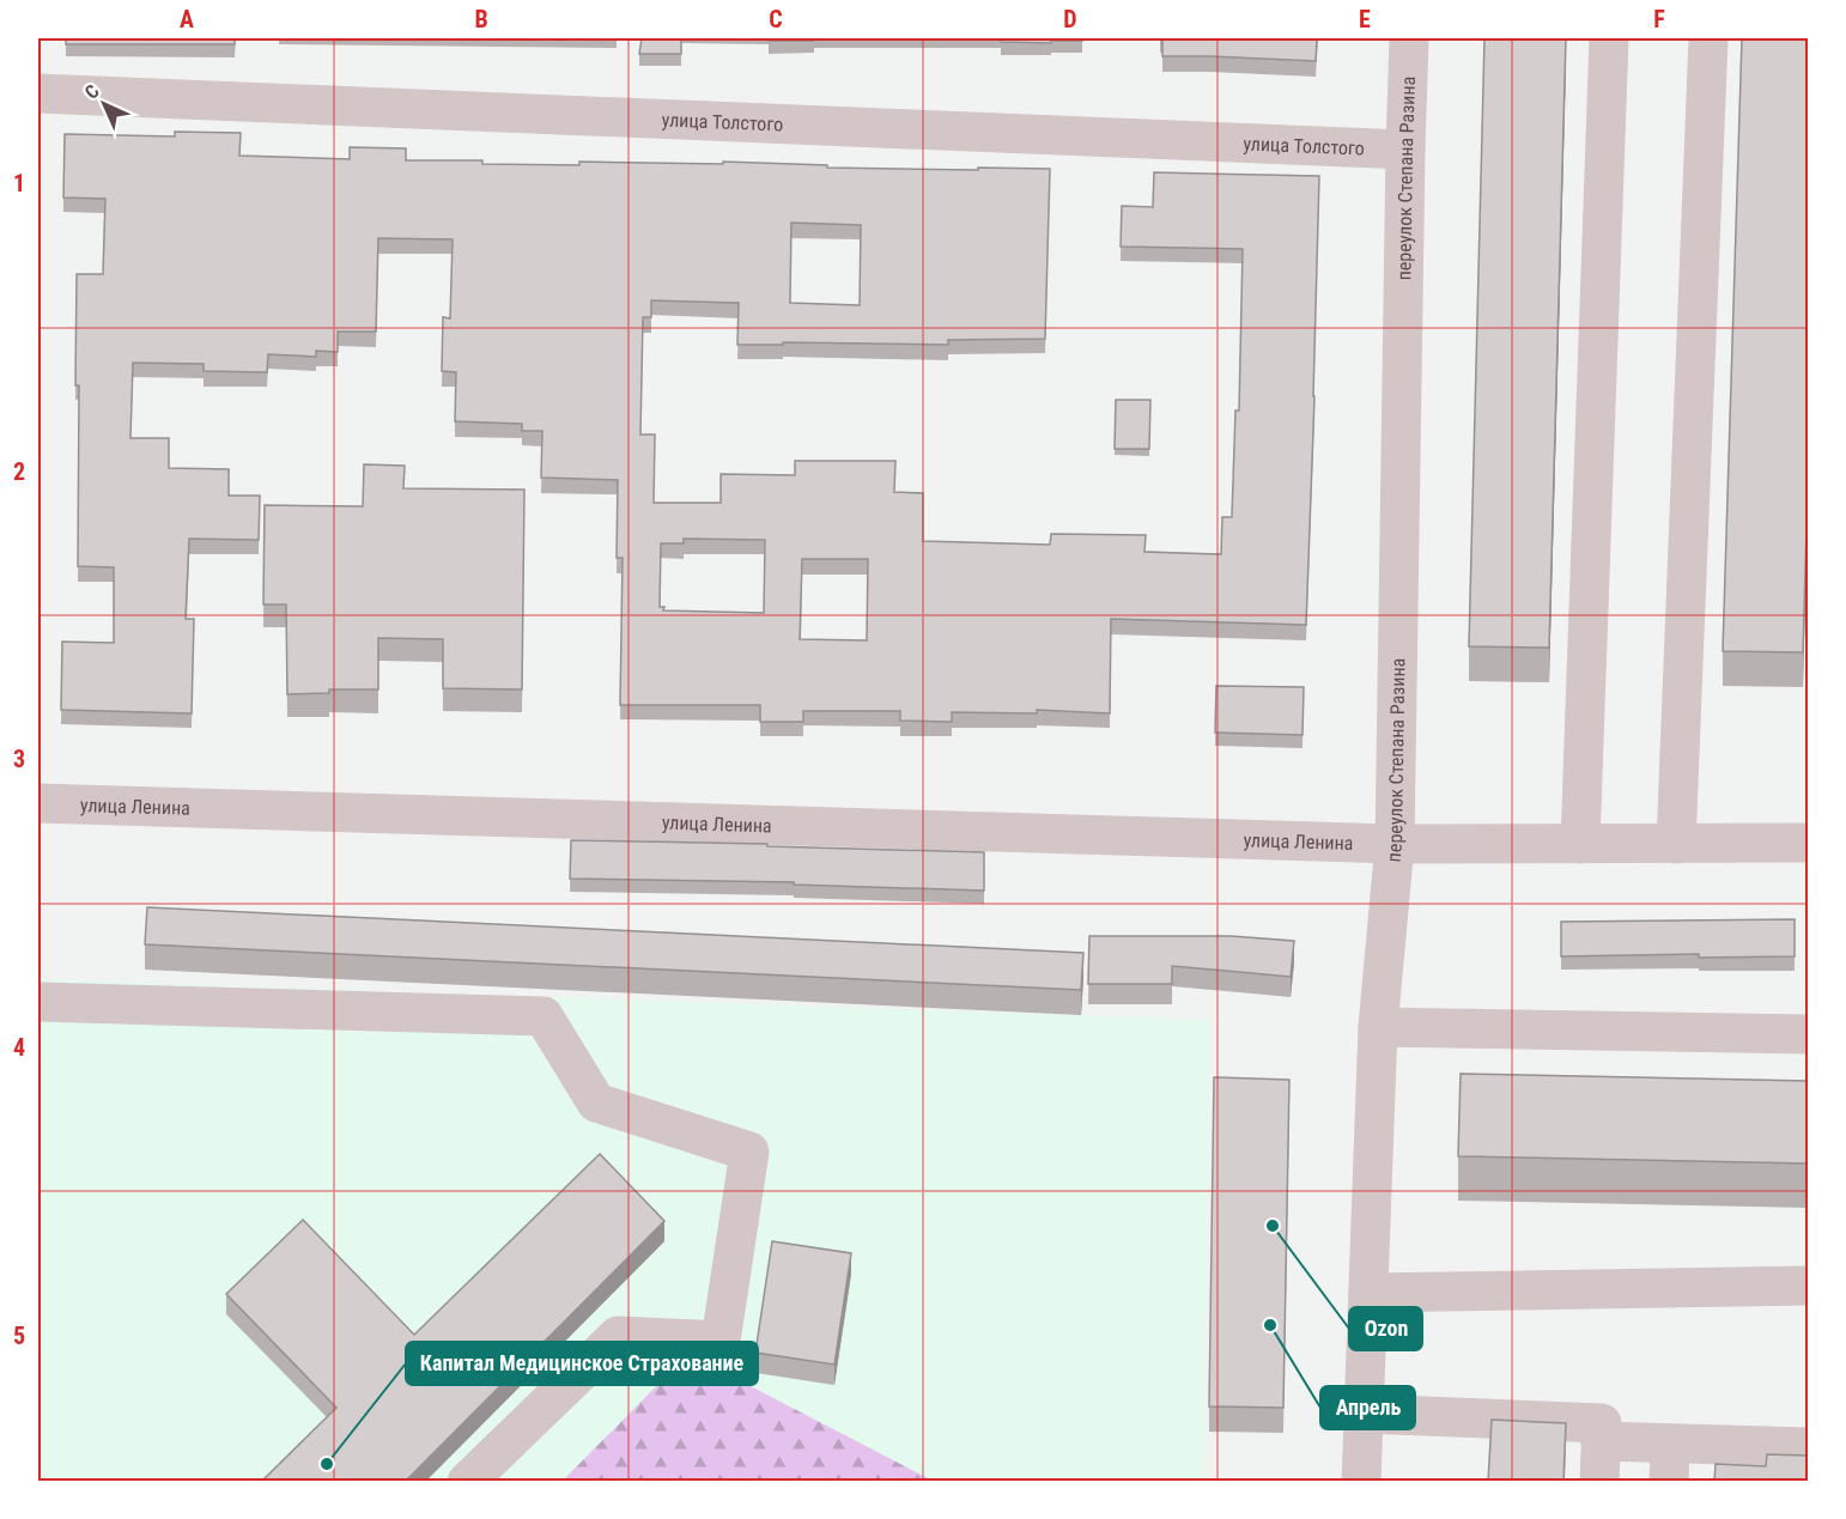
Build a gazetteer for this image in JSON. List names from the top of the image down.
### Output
{
  "streets": {
    "street": ["улица Толстого", "переулок Степана Разина", "улица Ленина"]
  },
  "crossings": [
    ["улица Толстого", "переулок Степана Разина"],
    ["переулок Степана Разина", "улица Ленина"]
  ],
  "places": ["Ozon", "Апрель", "Капитал Медицинское Страхование"],
  "north": "top left",
  "grid": {
    "columns": [
      "A",
      "B",
      "C",
      "D",
      "E",
      "F"
    ],
    "rows": [
      "1",
      "2",
      "3",
      "4",
      "5"
    ]
  }
}
